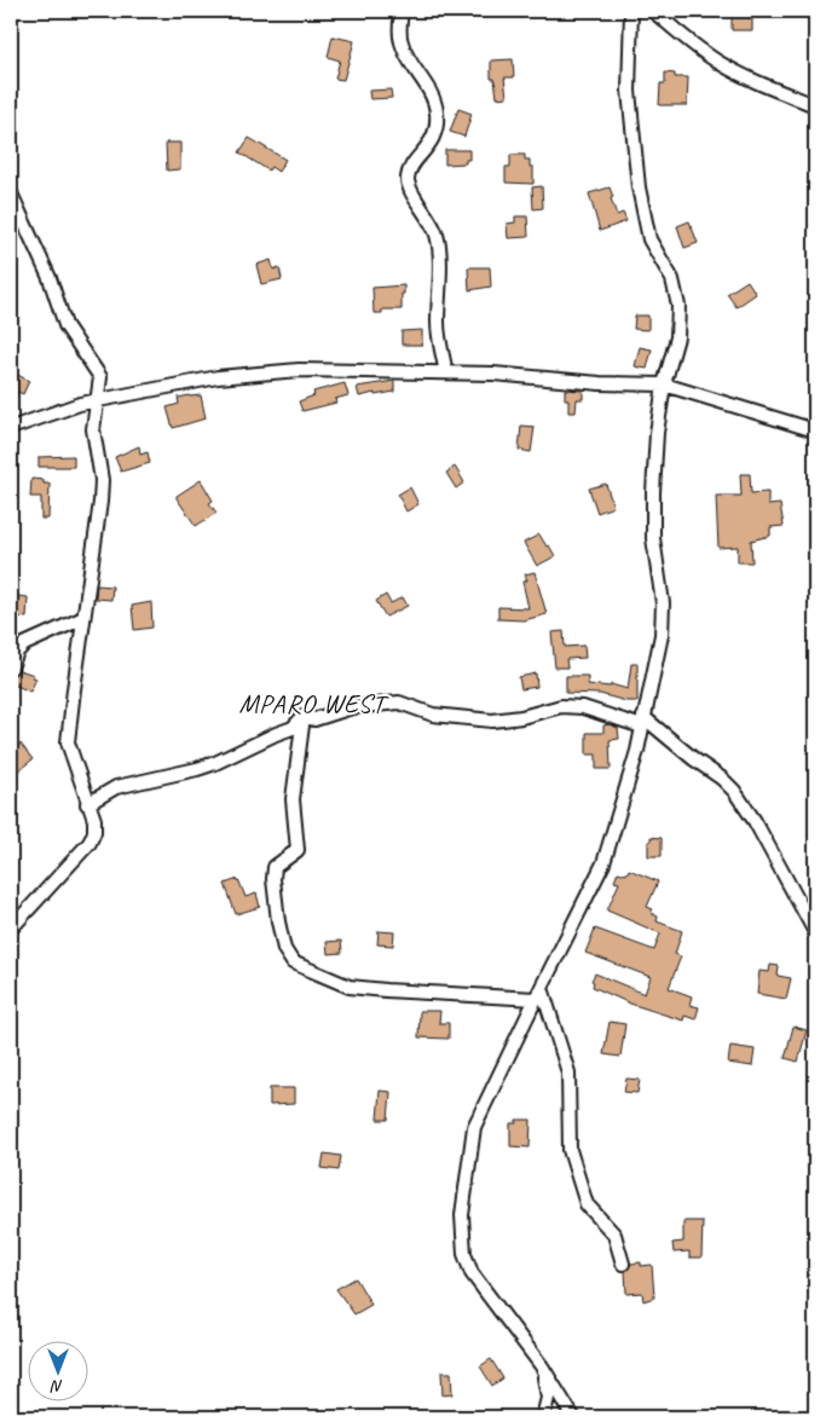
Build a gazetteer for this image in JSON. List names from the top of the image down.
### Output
{
  "districts": ["MPARO WEST"],
  "north": "bottom"
}
